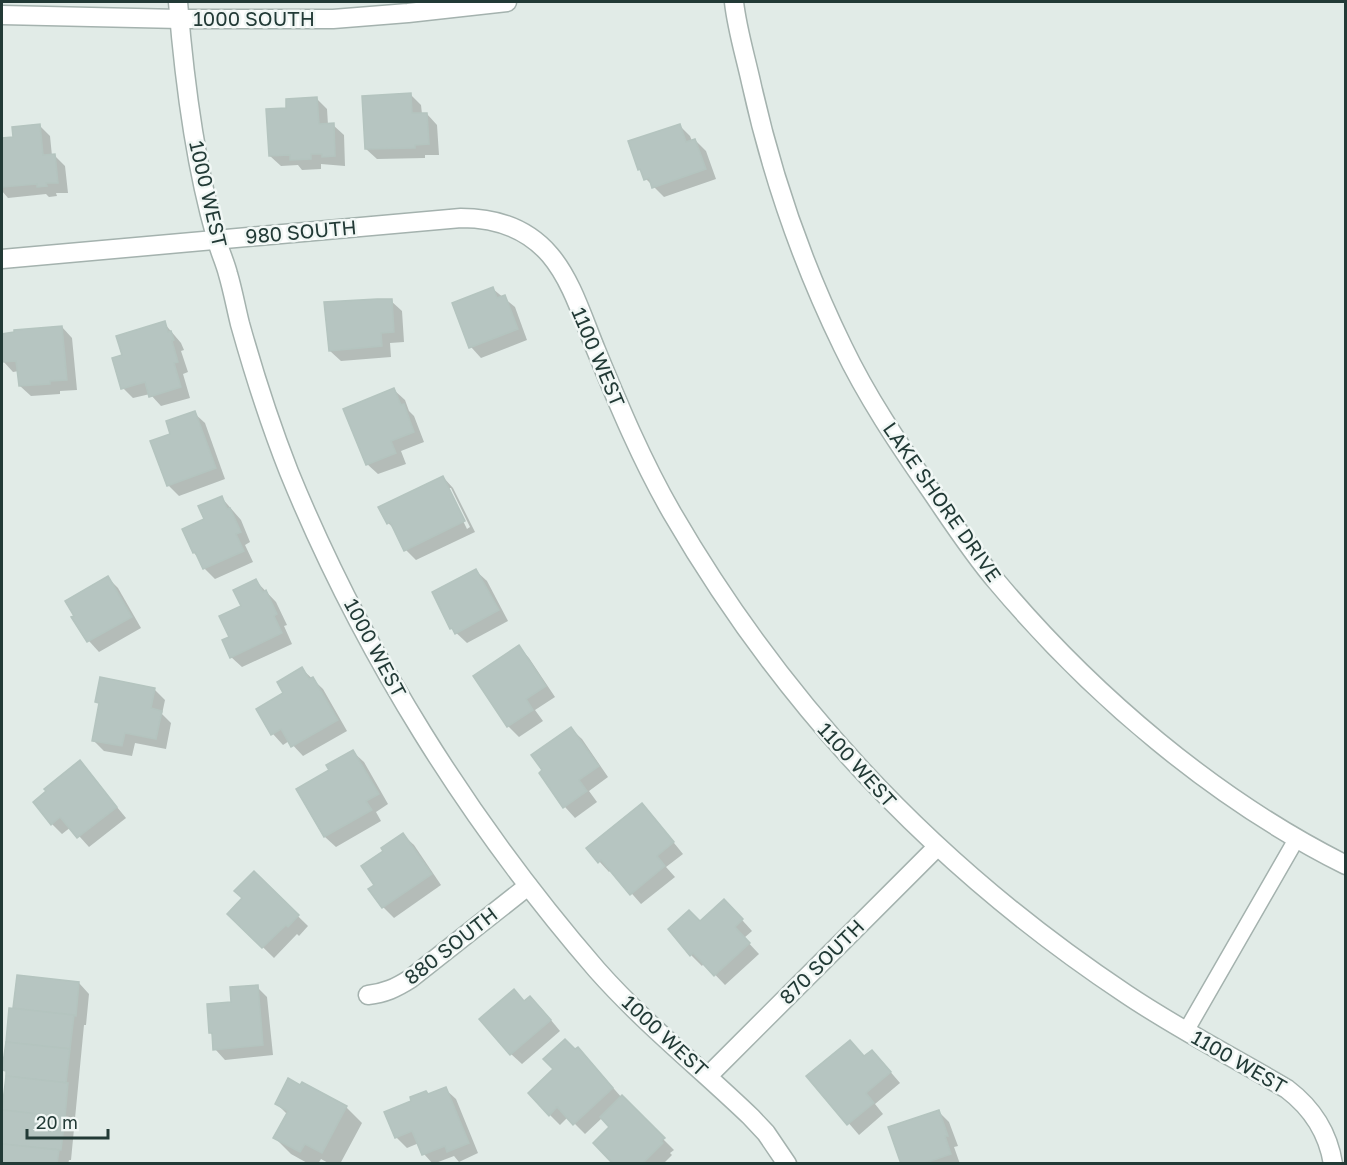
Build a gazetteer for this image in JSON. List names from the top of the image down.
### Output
{
  "streets": {
    "street": [
      "1000 SOUTH",
      "1000 WEST",
      "980 SOUTH",
      "1100 WEST",
      "LAKE SHORE DRIVE",
      "880 SOUTH",
      "870 SOUTH"
    ]
  },
  "crossings": [
    ["1000 SOUTH", "1000 WEST"],
    ["1000 WEST", "980 SOUTH"],
    ["1000 WEST", "880 SOUTH"],
    ["1000 WEST", "870 SOUTH"],
    ["980 SOUTH", "1100 WEST"],
    ["1100 WEST", "870 SOUTH"]
  ],
  "scale_bar": "20 m"
}
